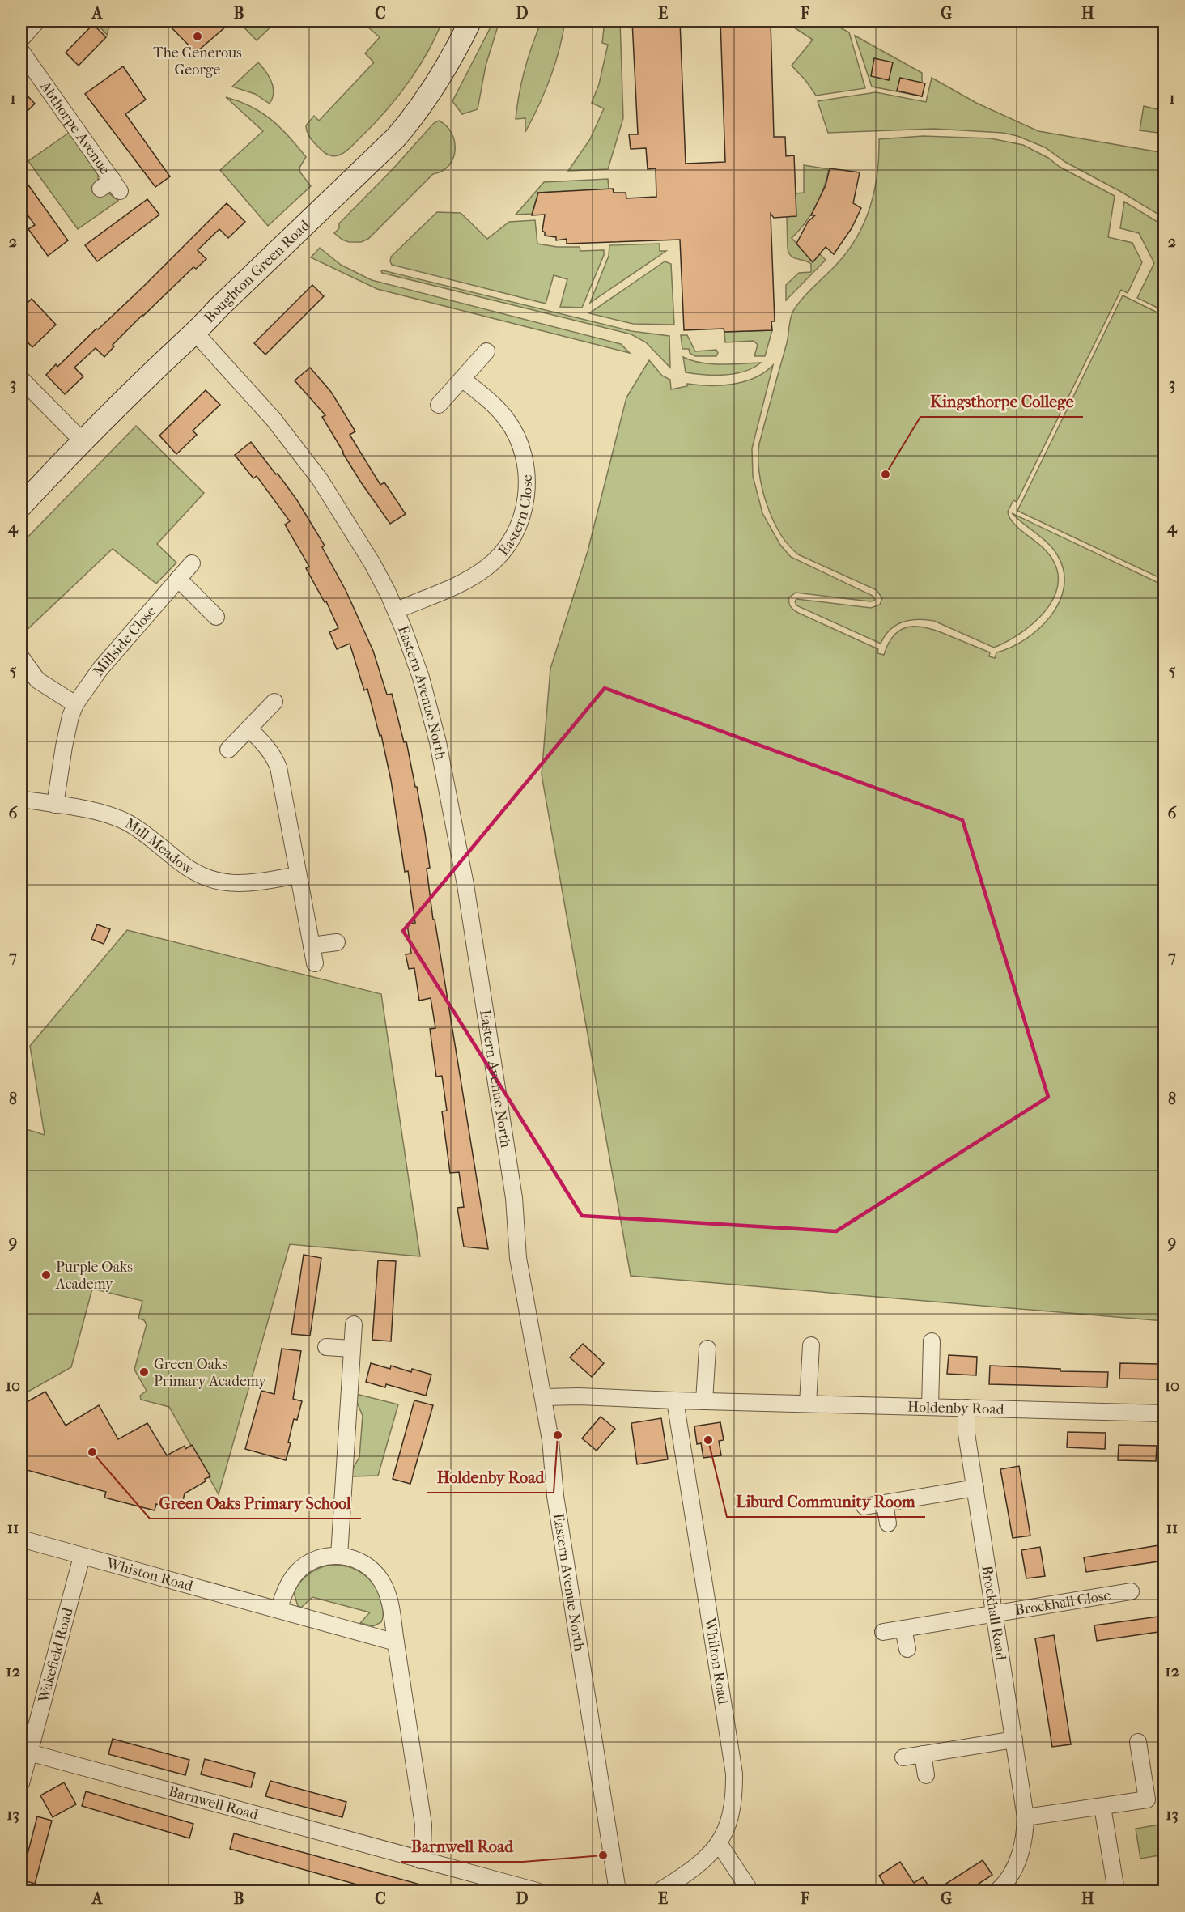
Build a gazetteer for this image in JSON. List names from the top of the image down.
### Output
{
  "streets": {
    "street": [
      "Abthorpe Avenue",
      "Boughton Green Road",
      "Eastern Close",
      "Millside Close",
      "Eastern Avenue North",
      "Mill Meadow",
      "Holdenby Road",
      "Whiston Road",
      "Brockhall Close",
      "Brockhall Road",
      "Wakefield Road",
      "Whilton Road",
      "Barnwell Road"
    ]
  },
  "crossings": [
    ["Boughton Green Road", "Eastern Avenue North"],
    ["Eastern Close", "Eastern Avenue North"],
    ["Millside Close", "Mill Meadow"],
    ["Eastern Avenue North", "Holdenby Road"],
    ["Holdenby Road", "Brockhall Road"],
    ["Holdenby Road", "Whilton Road"],
    ["Whiston Road", "Wakefield Road"],
    ["Brockhall Close", "Brockhall Road"],
    ["Wakefield Road", "Barnwell Road"]
  ],
  "places": [
    "The Generous George",
    "Kingsthorpe College",
    "Purple Oaks Academy",
    "Green Oaks Primary Academy",
    "Holdenby Road",
    "Liburd Community Room",
    "Green Oaks Primary School",
    "Barnwell Road"
  ],
  "grid": {
    "columns": [
      "A",
      "B",
      "C",
      "D",
      "E",
      "F",
      "G",
      "H"
    ],
    "rows": [
      "1",
      "2",
      "3",
      "4",
      "5",
      "6",
      "7",
      "8",
      "9",
      "10",
      "11",
      "12",
      "13"
    ]
  }
}
